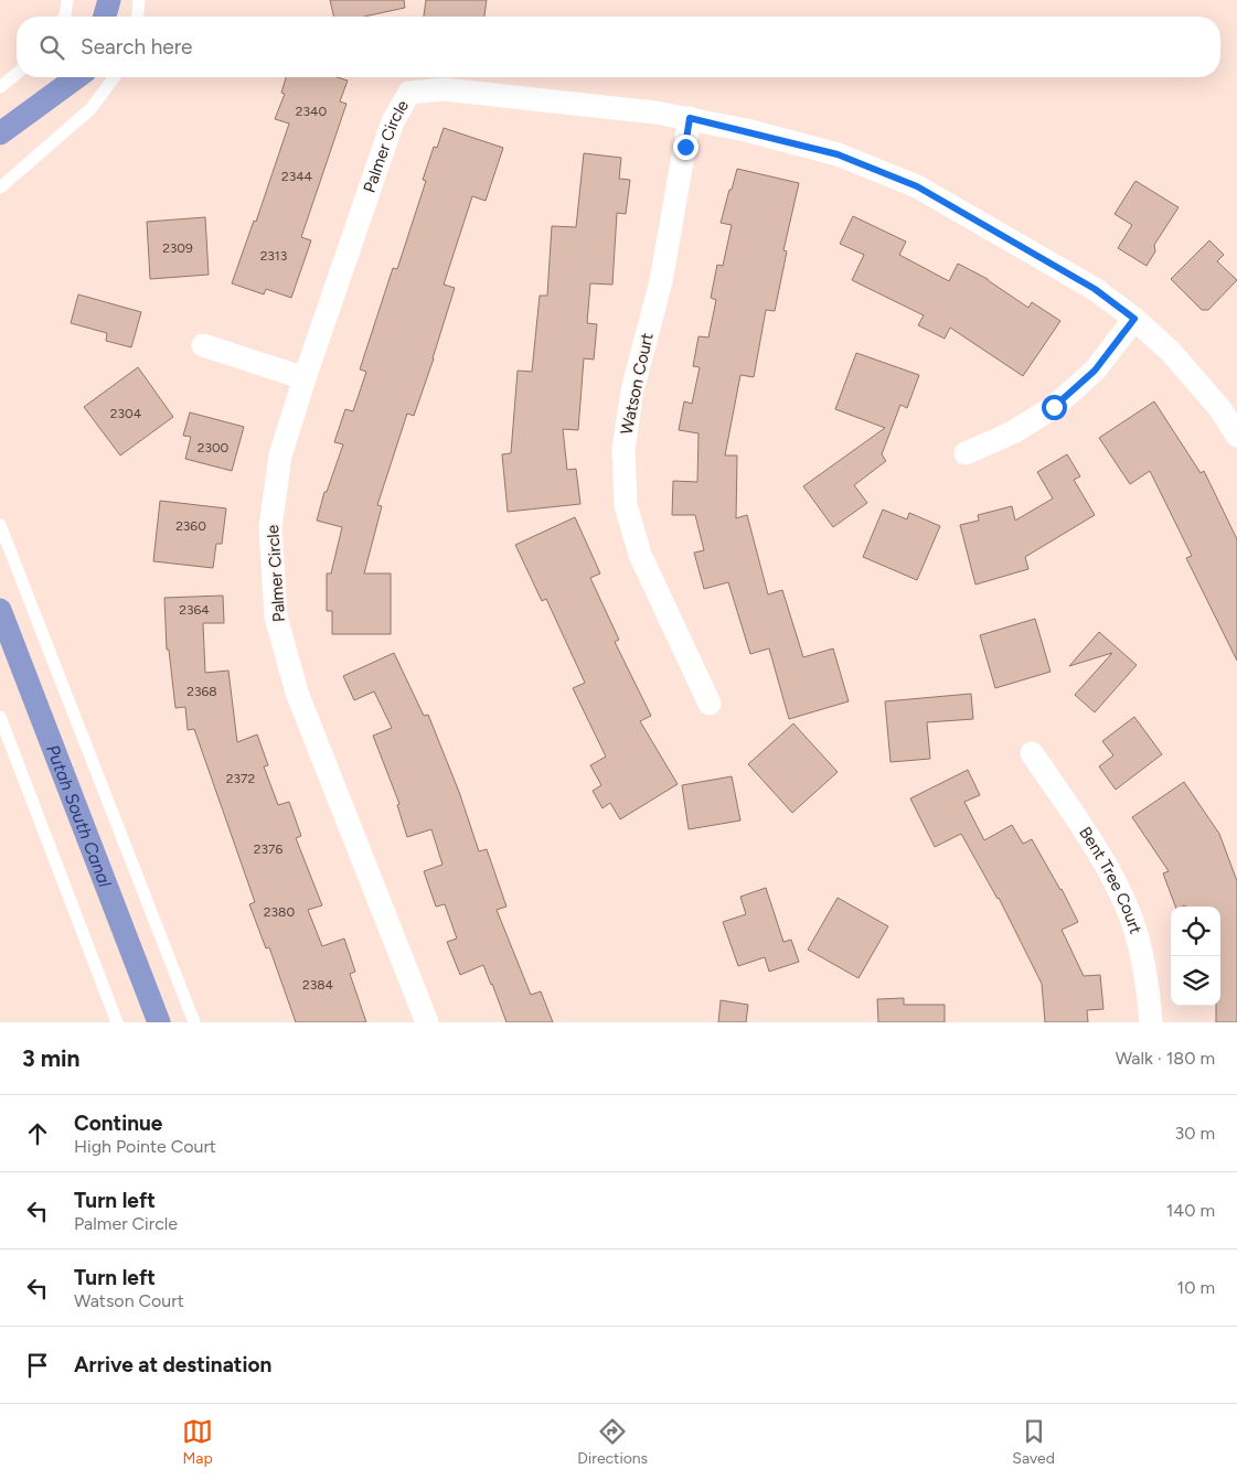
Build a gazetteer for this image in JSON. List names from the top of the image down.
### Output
{
  "streets": {
    "street": ["Palmer Circle", "Watson Court", "Bent Tree Court"]
  },
  "crossings": [
    ["Palmer Circle", "Watson Court"]
  ],
  "water": ["Putah South Canal"],
  "house_numbers": [
    "2340",
    "2344",
    "2309",
    "2313",
    "2304",
    "2300",
    "2360",
    "2364",
    "2368",
    "2372",
    "2376",
    "2380",
    "2384"
  ],
  "page": {
    "search": "Search here",
    "heading": ["3 min", "Walk · 180 m"],
    "list": [
      ["Continue", "High Pointe Court", "30 m"],
      ["Turn left", "Palmer Circle", "140 m"],
      ["Turn left", "Watson Court", "10 m"],
      "Arrive at destination"
    ],
    "nav": ["Map", "Directions", "Saved"]
  }
}
